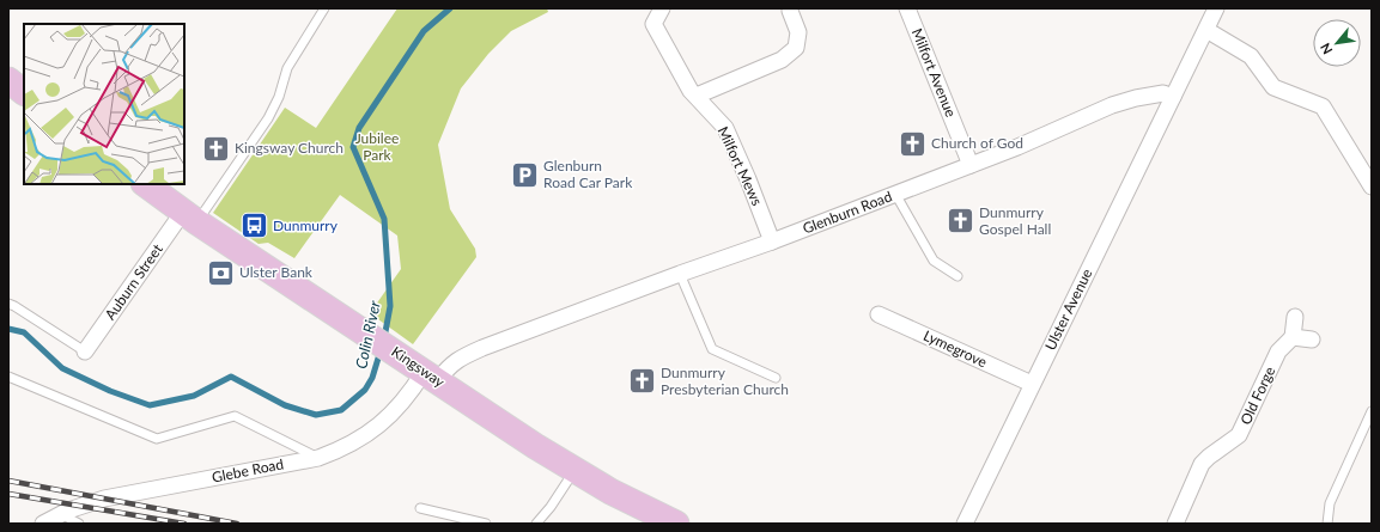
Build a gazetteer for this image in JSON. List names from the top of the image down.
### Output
{
  "streets": {
    "main road": ["Kingsway"],
    "street": [
      "Milfort Avenue",
      "Milfort Mews",
      "Glenburn Road",
      "Auburn Street",
      "Ulster Avenue",
      "Lymegrove",
      "Old Forge",
      "Glebe Road"
    ]
  },
  "crossings": [
    ["Milfort Avenue", "Glenburn Road"],
    ["Milfort Mews", "Glenburn Road"],
    ["Glenburn Road", "Ulster Avenue"],
    ["Glenburn Road", "Kingsway"],
    ["Glenburn Road", "Glebe Road"],
    ["Auburn Street", "Kingsway"],
    ["Ulster Avenue", "Lymegrove"],
    ["Kingsway", "Glebe Road"]
  ],
  "water": ["Colin River"],
  "parks": ["Jubilee Park"],
  "places": {
    "church": [
      "Church of God",
      "Kingsway Church",
      "Dunmurry Gospel Hall",
      "Dunmurry Presbyterian Church"
    ],
    "parking": ["Glenburn Road Car Park"],
    "bus stop": ["Dunmurry"],
    "bank": ["Ulster Bank"]
  },
  "north": "bottom left"
}
